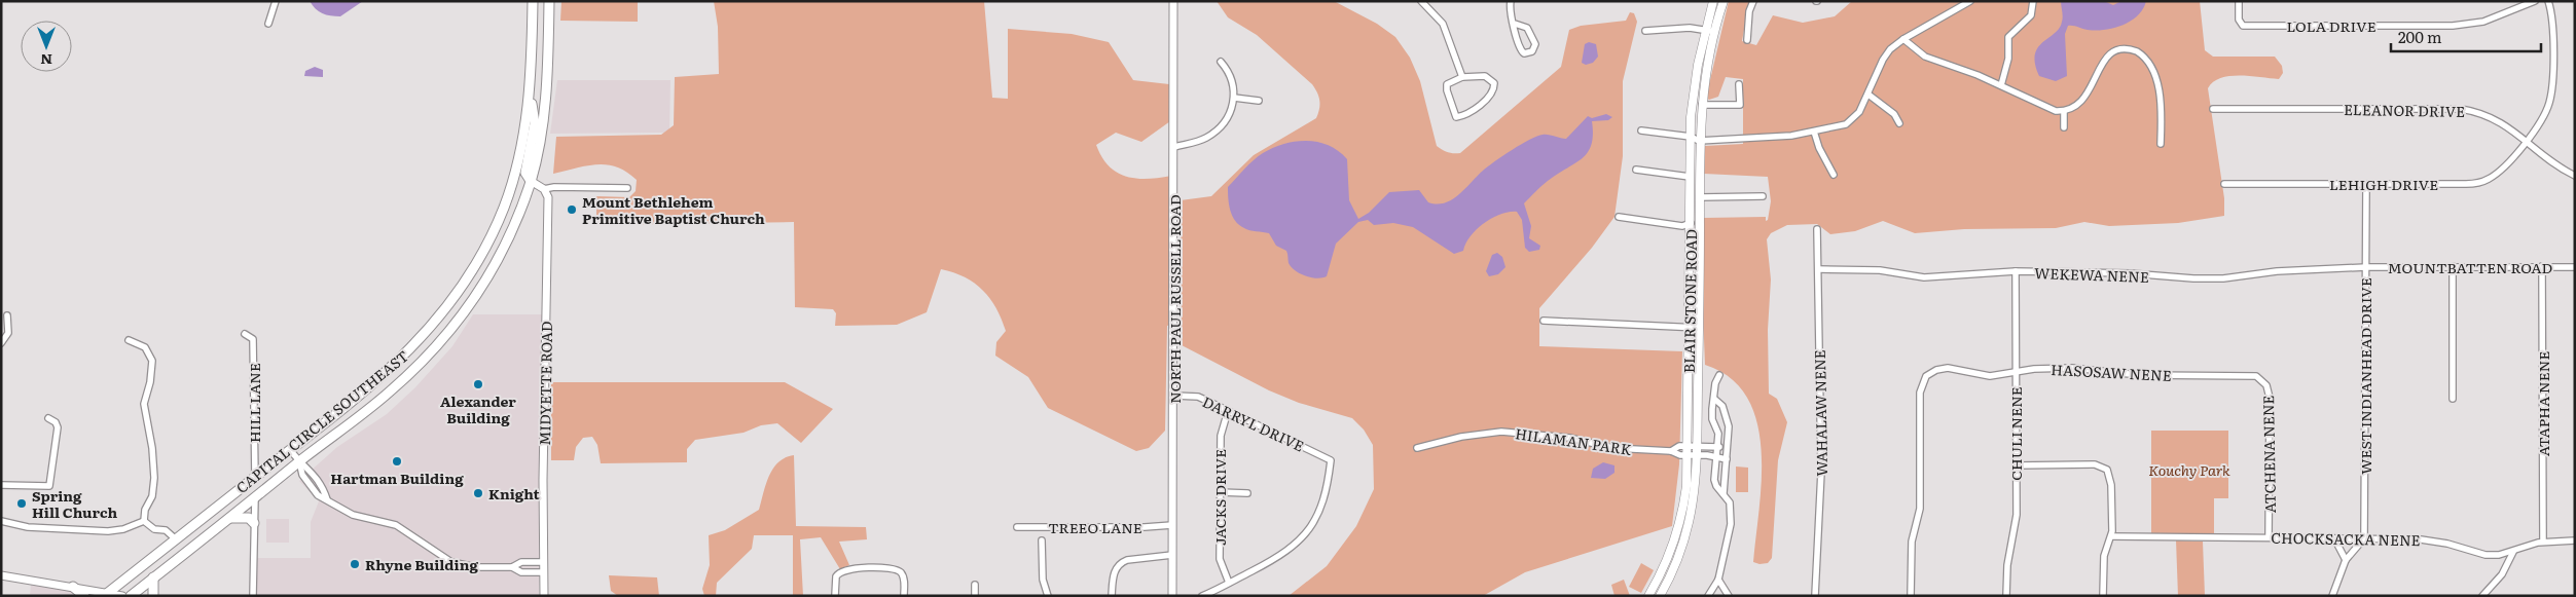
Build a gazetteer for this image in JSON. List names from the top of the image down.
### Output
{
  "streets": {
    "main road": ["BLAIR STONE ROAD", "CAPITAL CIRCLE SOUTHEAST"],
    "street": [
      "LOLA DRIVE",
      "ELEANOR DRIVE",
      "LEHIGH DRIVE",
      "MOUNTBATTEN ROAD",
      "WEKEWA NENE",
      "NORTH PAUL RUSSELL ROAD",
      "HASOSAW NENE",
      "WEST INDIANHEAD DRIVE",
      "MIDYETTE ROAD",
      "HILL LANE",
      "ATAPHA NENE",
      "WAHALAW NENE",
      "DARRYL DRIVE",
      "CHULI NENE",
      "HILAMAN PARK",
      "ATCHENA NENE",
      "JACKS DRIVE",
      "TREEO LANE",
      "CHOCKSACKA NENE"
    ]
  },
  "crossings": [
    ["ELEANOR DRIVE", "LEHIGH DRIVE"],
    ["LEHIGH DRIVE", "WEST INDIANHEAD DRIVE"],
    ["MOUNTBATTEN ROAD", "WEKEWA NENE"],
    ["MOUNTBATTEN ROAD", "WEST INDIANHEAD DRIVE"],
    ["MOUNTBATTEN ROAD", "ATAPHA NENE"],
    ["WEKEWA NENE", "WEST INDIANHEAD DRIVE"],
    ["WEKEWA NENE", "WAHALAW NENE"],
    ["WEKEWA NENE", "CHULI NENE"],
    ["NORTH PAUL RUSSELL ROAD", "DARRYL DRIVE"],
    ["NORTH PAUL RUSSELL ROAD", "TREEO LANE"],
    ["BLAIR STONE ROAD", "HILAMAN PARK"],
    ["HASOSAW NENE", "CHULI NENE"],
    ["HASOSAW NENE", "ATCHENA NENE"],
    ["WEST INDIANHEAD DRIVE", "CHOCKSACKA NENE"],
    ["HILL LANE", "CAPITAL CIRCLE SOUTHEAST"],
    ["ATAPHA NENE", "CHOCKSACKA NENE"],
    ["DARRYL DRIVE", "JACKS DRIVE"],
    ["ATCHENA NENE", "CHOCKSACKA NENE"]
  ],
  "parks": ["Kouchy Park"],
  "places": [
    "Mount Bethlehem Primitive Baptist Church",
    "Alexander Building",
    "Hartman Building",
    "Knight",
    "Spring Hill Church",
    "Rhyne Building"
  ],
  "scale_bar": "200 m",
  "north": "bottom"
}
